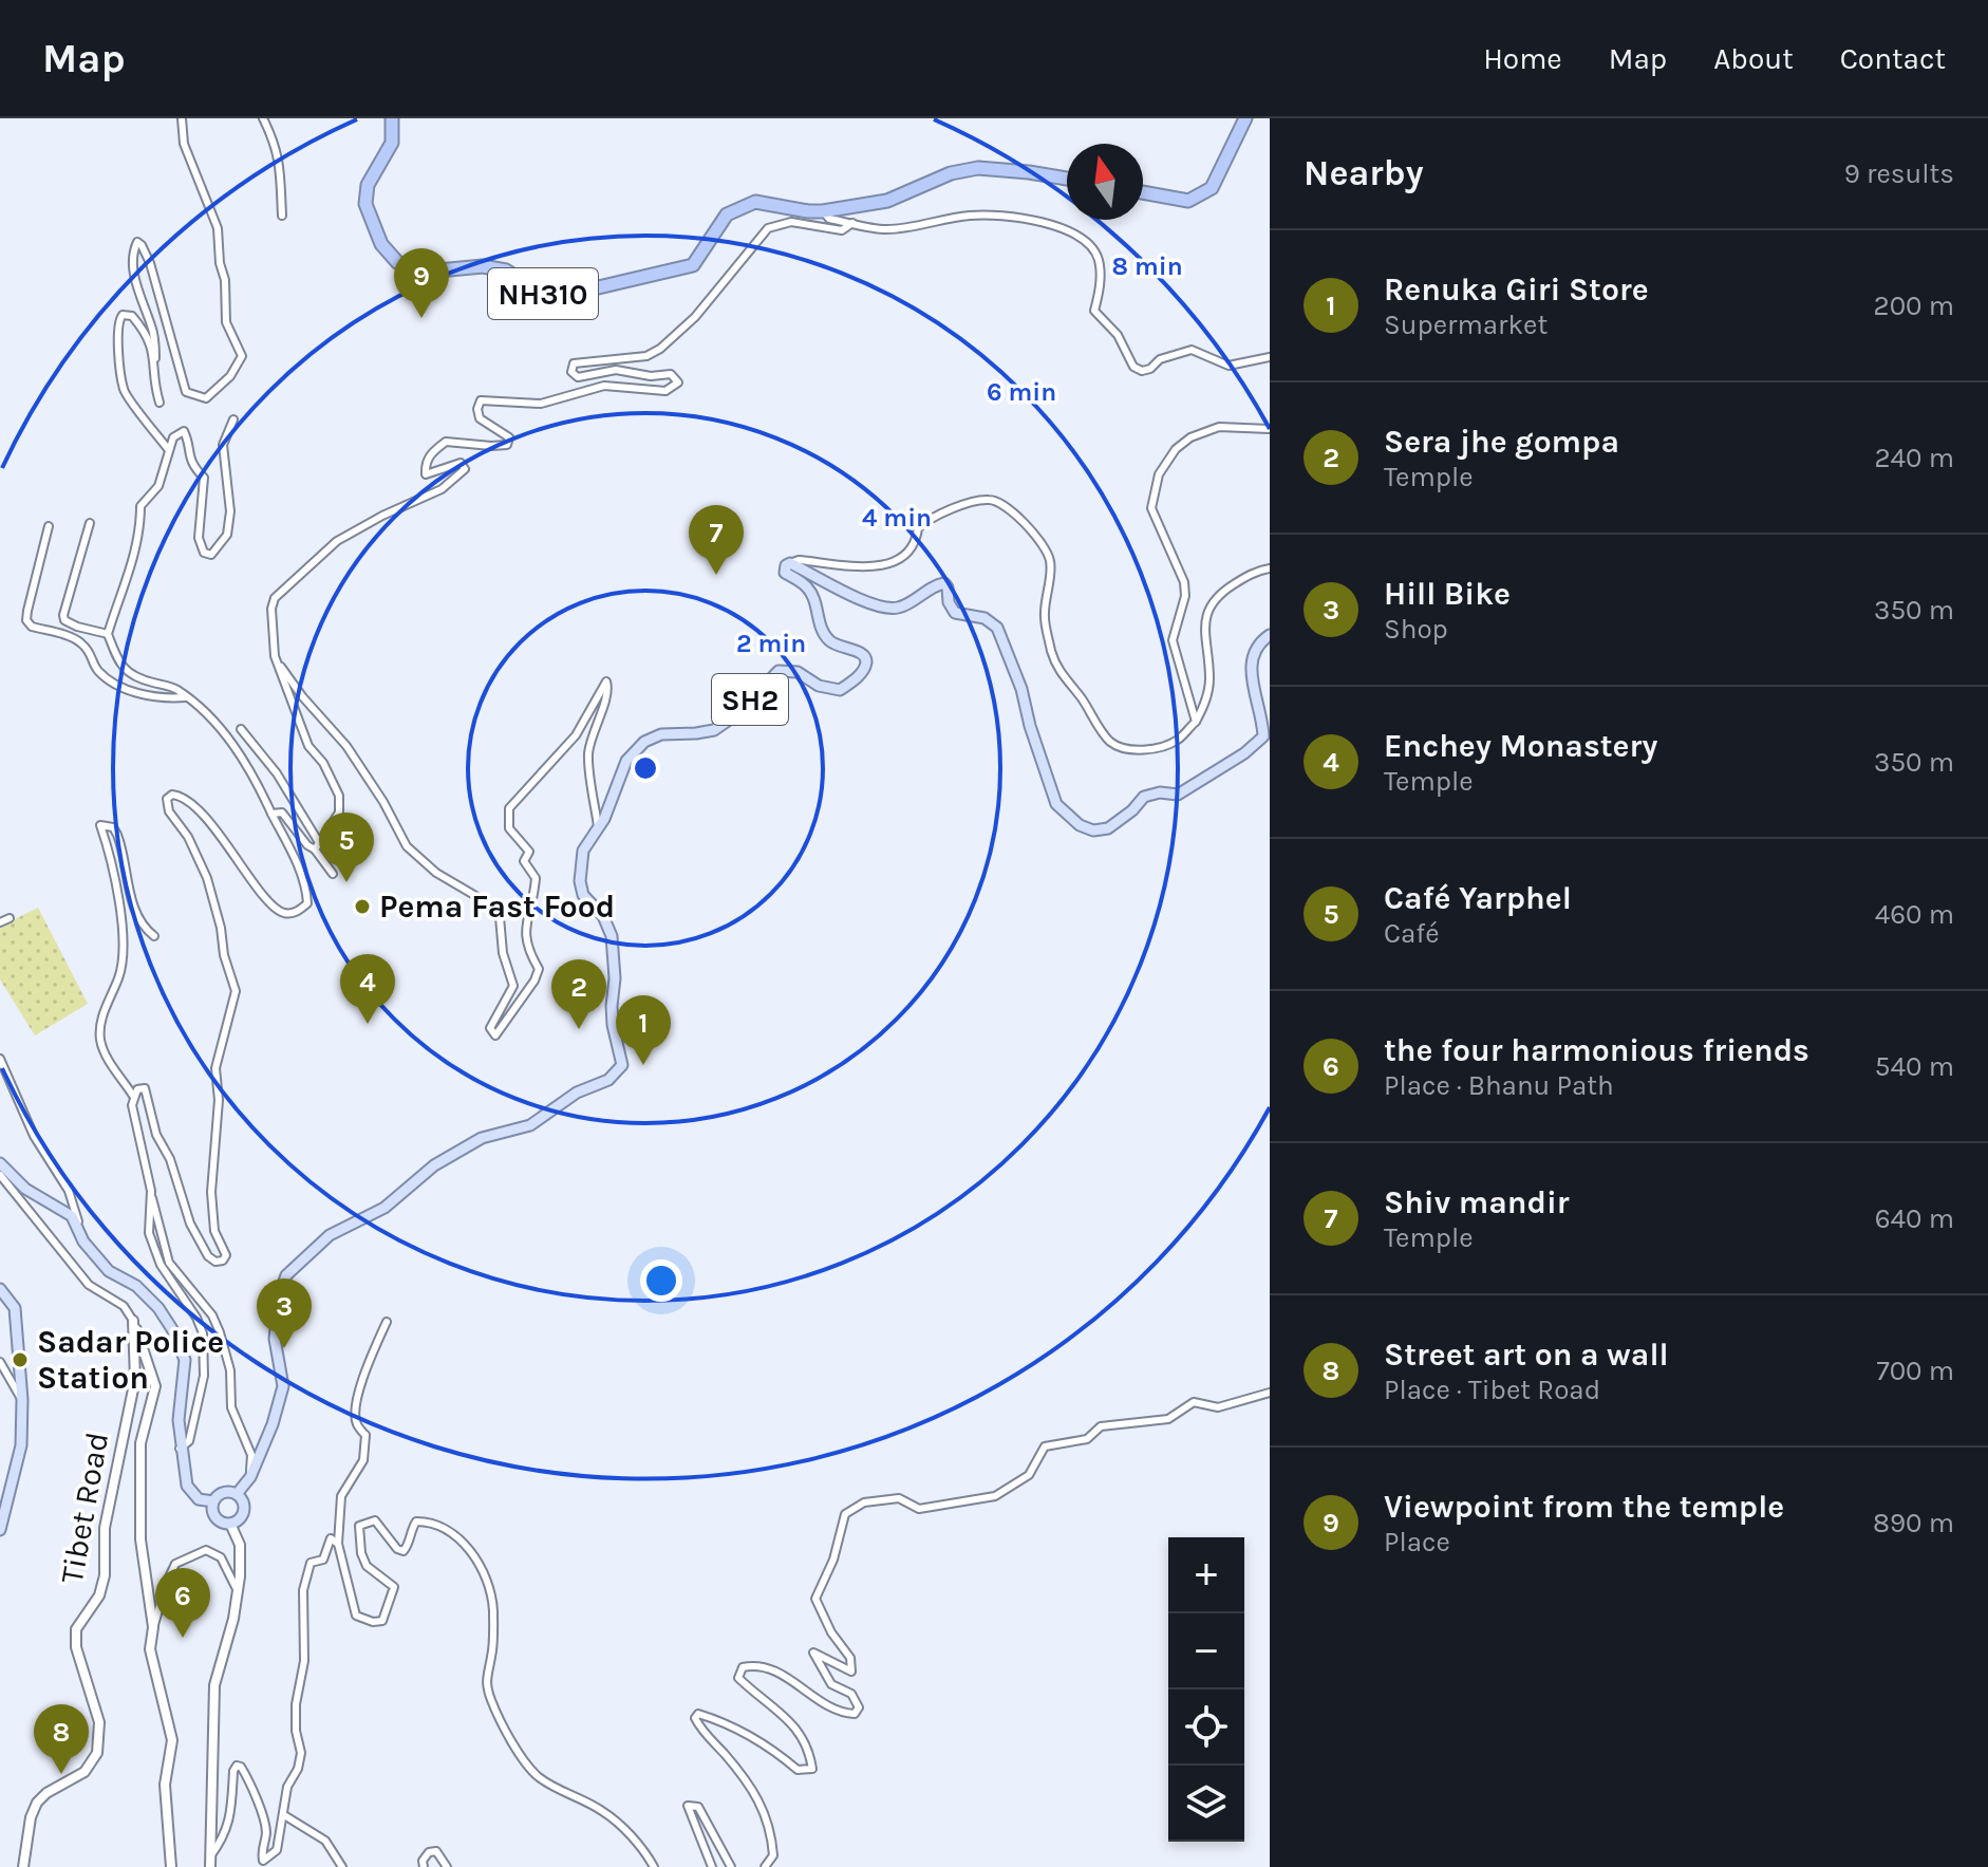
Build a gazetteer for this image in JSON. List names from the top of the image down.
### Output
{
  "streets": {
    "highway": ["NH310"],
    "main road": ["SH2"],
    "street": ["Tibet Road"]
  },
  "places": ["Pema Fast Food", "Sadar Police Station"],
  "north": "top",
  "page": {
    "header": "Map",
    "nav": [
      "Home",
      "Map",
      "About",
      "Contact"
    ],
    "heading": ["Nearby", "9 results"],
    "list": [
      {
        "mark": "1",
        "name": "Renuka Giri Store",
        "note": "Supermarket",
        "value": "200 m"
      },
      {
        "mark": "2",
        "name": "Sera jhe gompa",
        "note": "Temple",
        "value": "240 m"
      },
      {
        "mark": "3",
        "name": "Hill Bike",
        "note": "Shop",
        "value": "350 m"
      },
      {
        "mark": "4",
        "name": "Enchey Monastery",
        "note": "Temple",
        "value": "350 m"
      },
      {
        "mark": "5",
        "name": "Café Yarphel",
        "note": "Café",
        "value": "460 m"
      },
      {
        "mark": "6",
        "name": "the four harmonious friends",
        "note": "Place · Bhanu Path",
        "value": "540 m"
      },
      {
        "mark": "7",
        "name": "Shiv mandir",
        "note": "Temple",
        "value": "640 m"
      },
      {
        "mark": "8",
        "name": "Street art on a wall",
        "note": "Place · Tibet Road",
        "value": "700 m"
      },
      {
        "mark": "9",
        "name": "Viewpoint from the temple",
        "note": "Place",
        "value": "890 m"
      }
    ],
    "pins": [
      "9",
      "7",
      "5",
      "4",
      "2",
      "1",
      "3",
      "6",
      "8"
    ],
    "map_buttons": ["+", "−"]
  },
  "rings": [
    "8 min",
    "6 min",
    "4 min",
    "2 min"
  ]
}
